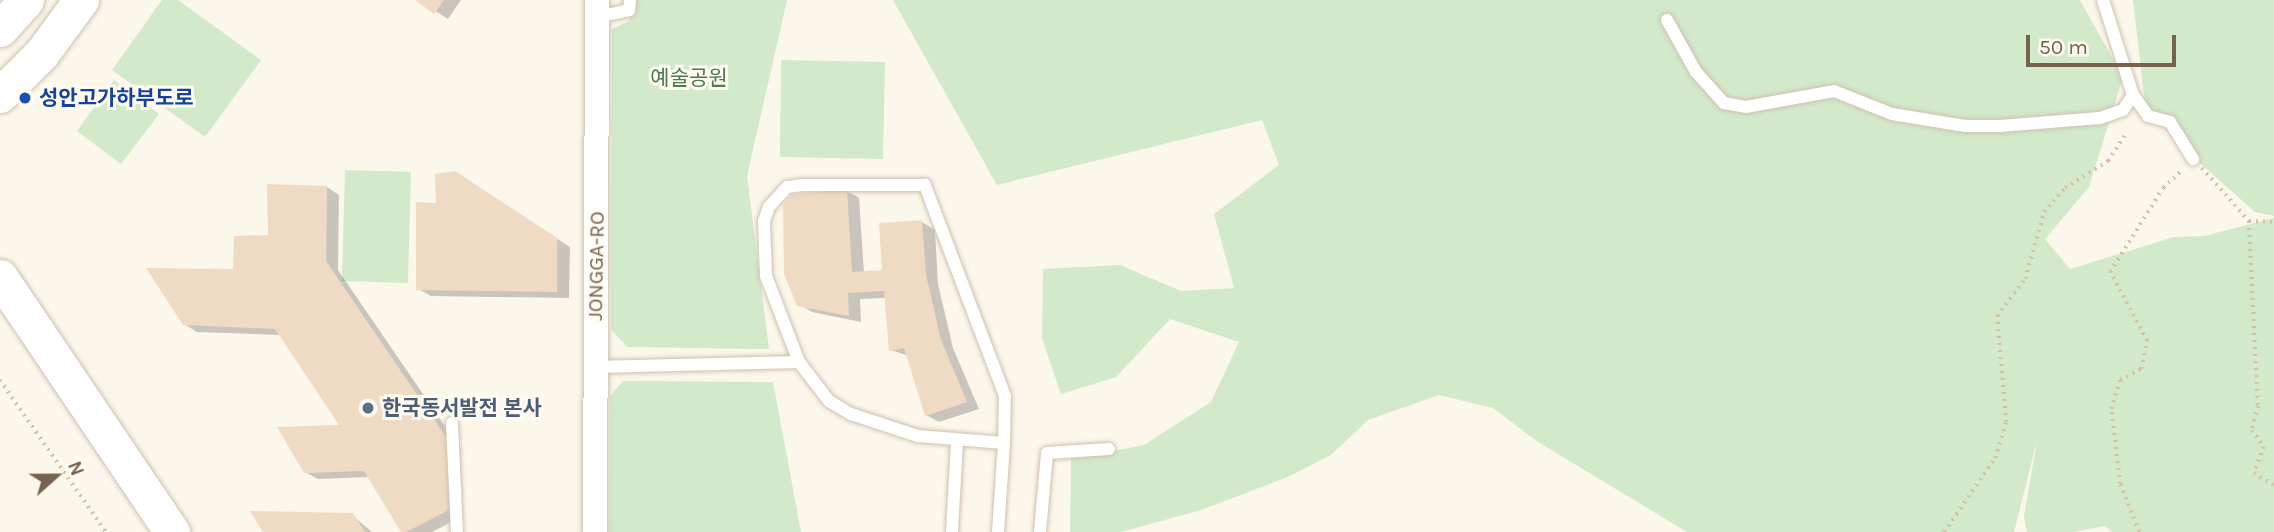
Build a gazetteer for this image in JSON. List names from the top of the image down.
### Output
{
  "streets": {
    "street": ["JONGGA-RO"]
  },
  "parks": ["예술공원"],
  "places": ["성안고가하부도로", "한국동서발전 본사"],
  "scale_bar": "50 m",
  "north": "right"
}
